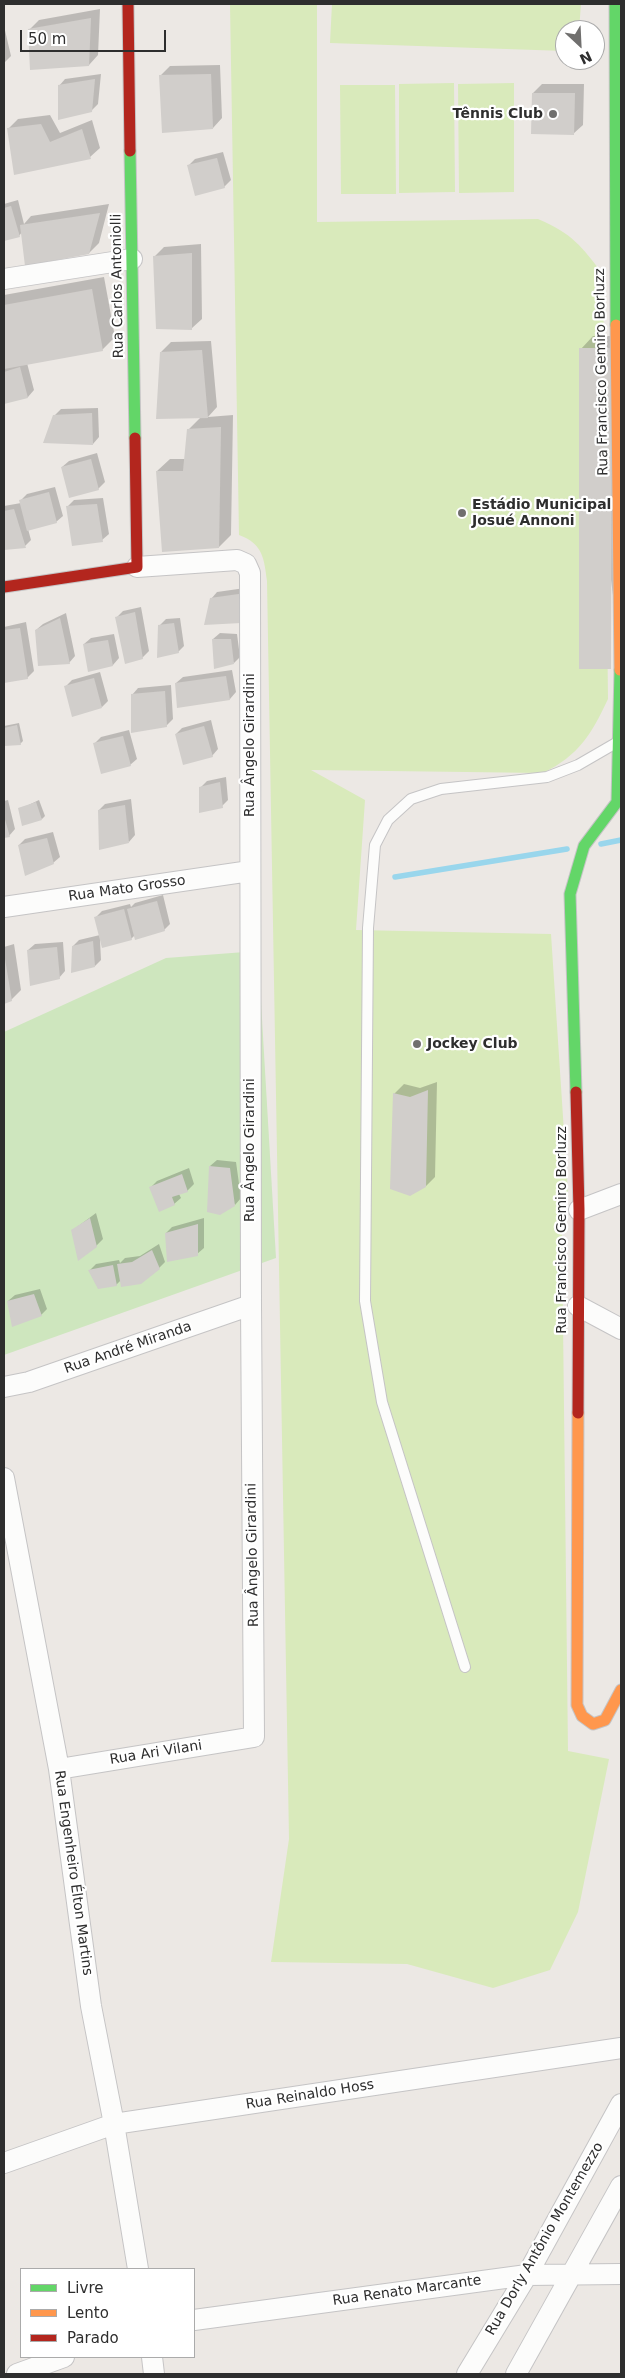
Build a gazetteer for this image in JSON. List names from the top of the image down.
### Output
{
  "streets": {
    "street": [
      "Rua Carlos Antoniolli",
      "Rua Francisco Gemiro Borluzz",
      "Rua Ângelo Girardini",
      "Rua Mato Grosso",
      "Rua André Miranda",
      "Rua Ari Vilani",
      "Rua Engenheiro Élton Martins",
      "Rua Reinaldo Hoss",
      "Rua Dorly Antônio Montemezzo",
      "Rua Renato Marcante"
    ]
  },
  "crossings": [
    ["Rua Carlos Antoniolli", "Rua Ângelo Girardini"],
    ["Rua Ângelo Girardini", "Rua Mato Grosso"],
    ["Rua Ângelo Girardini", "Rua André Miranda"],
    ["Rua Ângelo Girardini", "Rua Ari Vilani"],
    ["Rua Ari Vilani", "Rua Engenheiro Élton Martins"],
    ["Rua Engenheiro Élton Martins", "Rua Reinaldo Hoss"],
    ["Rua Dorly Antônio Montemezzo", "Rua Renato Marcante"]
  ],
  "places": ["Tênnis Club", "Estádio Municipal Josué Annoni", "Jockey Club"],
  "legend": ["Livre", "Lento", "Parado"],
  "scale_bar": "50 m",
  "north": "bottom right"
}
